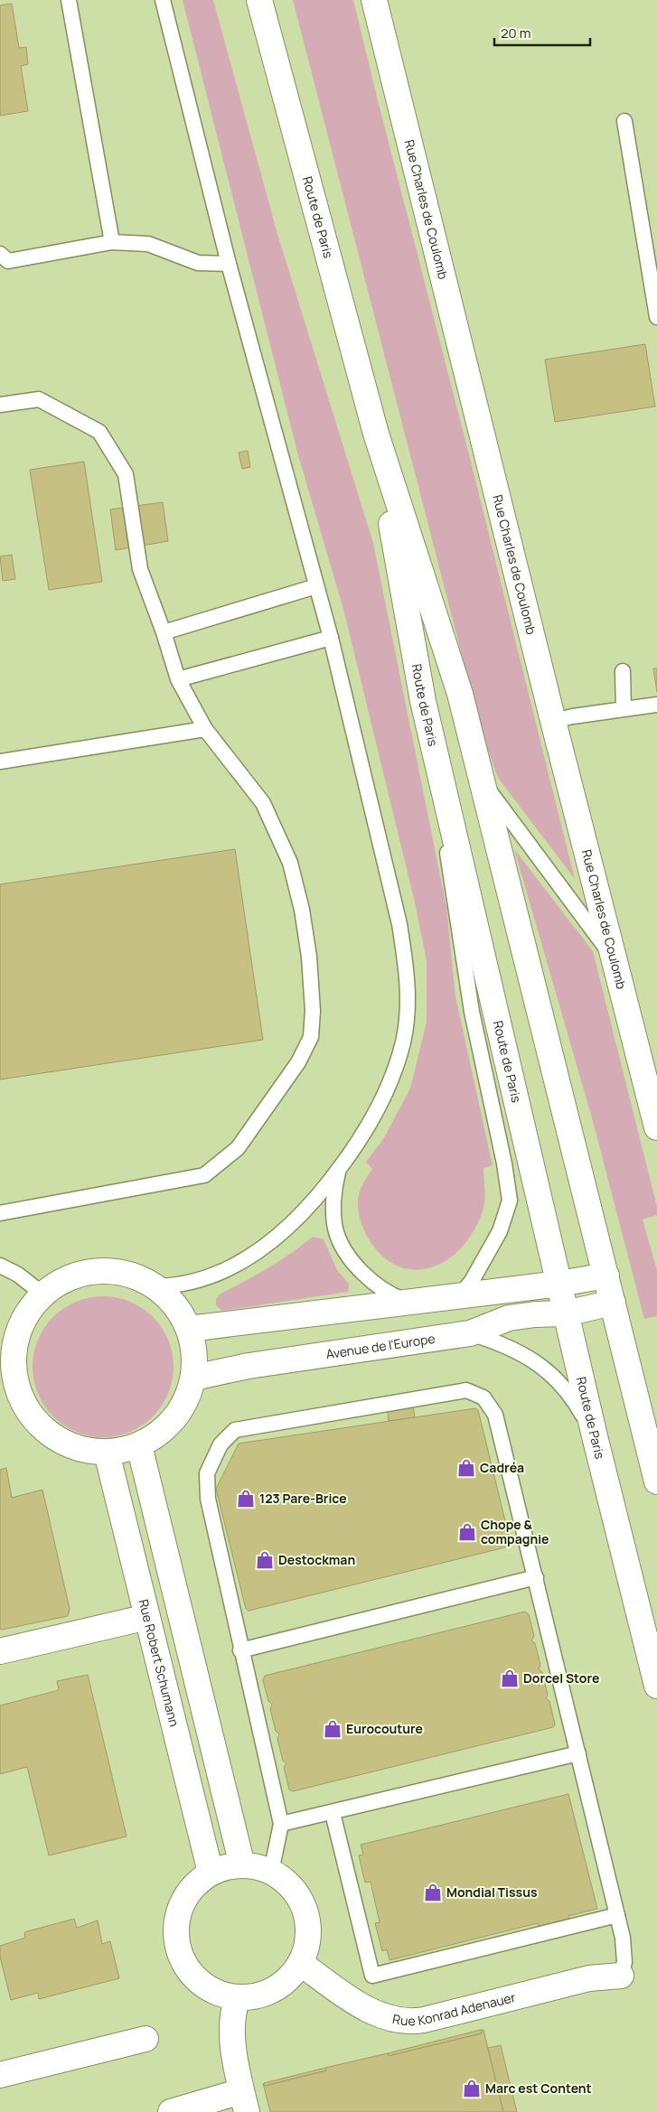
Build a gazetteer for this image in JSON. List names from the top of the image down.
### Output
{
  "streets": {
    "street": [
      "Rue Charles de Coulomb",
      "Route de Paris",
      "Avenue de l'Europe",
      "Rue Robert Schumann",
      "Rue Konrad Adenauer"
    ]
  },
  "crossings": [
    ["Route de Paris", "Avenue de l'Europe"],
    ["Rue Robert Schumann", "Rue Konrad Adenauer"]
  ],
  "places": {
    "shop": [
      "Cadréa",
      "123 Pare-Brice",
      "Chope & compagnie",
      "Destockman",
      "Dorcel Store",
      "Eurocouture",
      "Mondial Tissus",
      "Marc est Content"
    ]
  },
  "scale_bar": "20 m"
}
